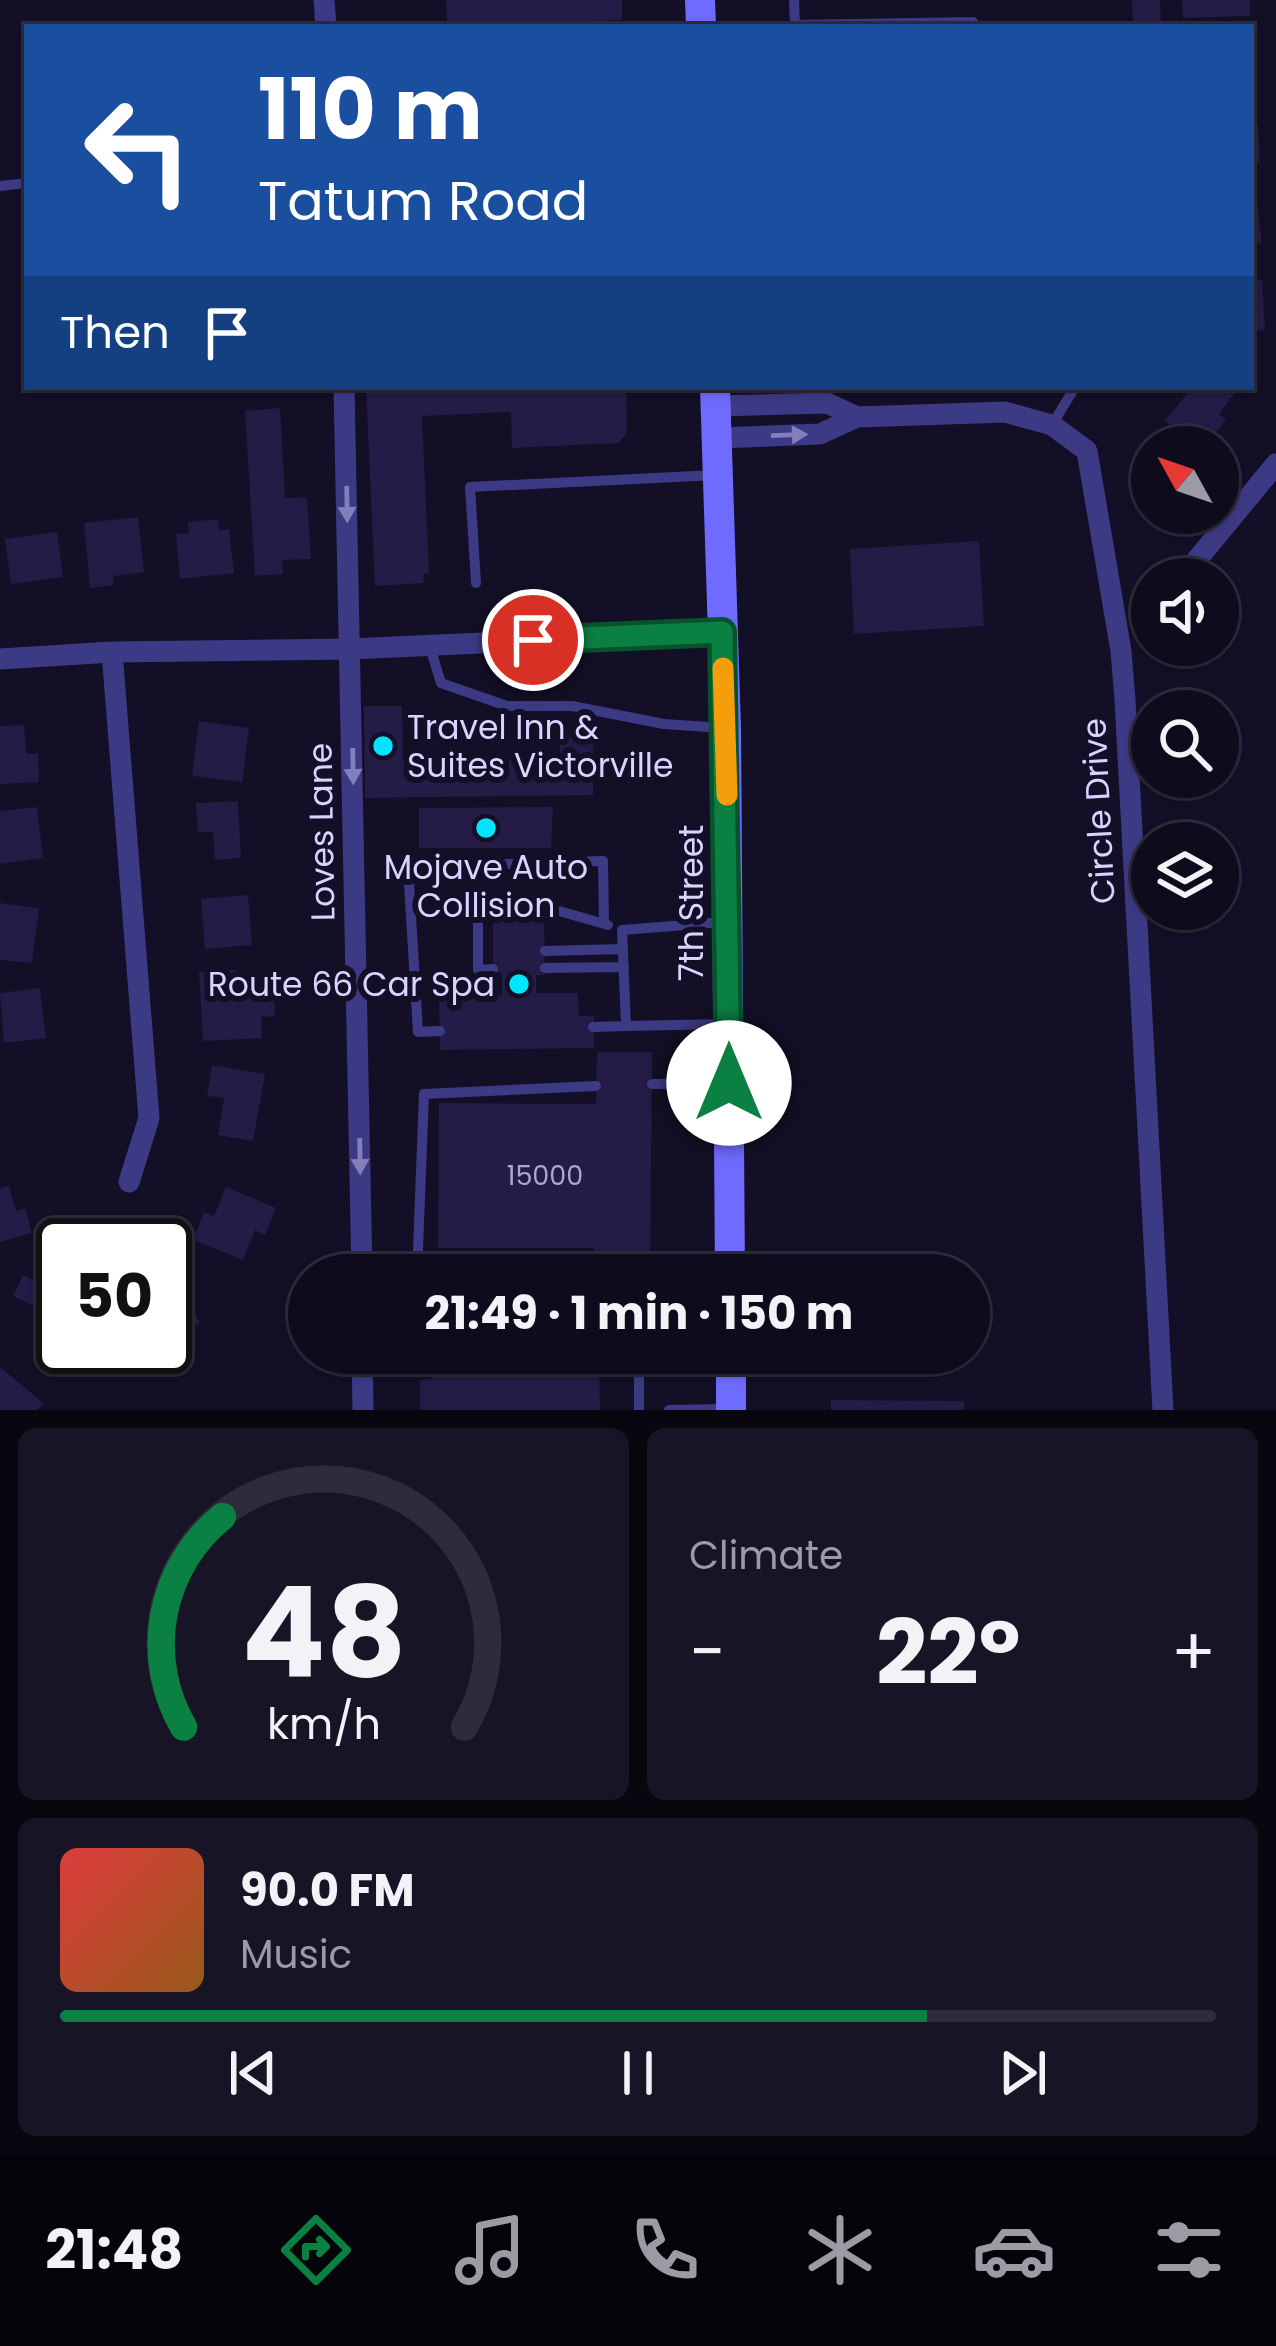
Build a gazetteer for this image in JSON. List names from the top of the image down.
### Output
{
  "streets": {
    "main road": ["7th Street"],
    "street": ["Circle Drive", "Loves Lane"]
  },
  "one_way": ["Loves Lane"],
  "places": ["Travel Inn & Suites Victorville", "Mojave Auto Collision", "Route 66 Car Spa"],
  "house_numbers": ["15000"],
  "north": "top left",
  "page": {
    "turn": ["110 m", "Tatum Road"],
    "then": "Then",
    "limit": "50",
    "trip": "21:49 · 1 min · 150 m",
    "tile": "Climate",
    "heat": ["−", "22°", "+"],
    "song": ["90.0 FM", "Music"],
    "tabs": "21:48",
    "gauge": ["48", "km/h"]
  }
}
